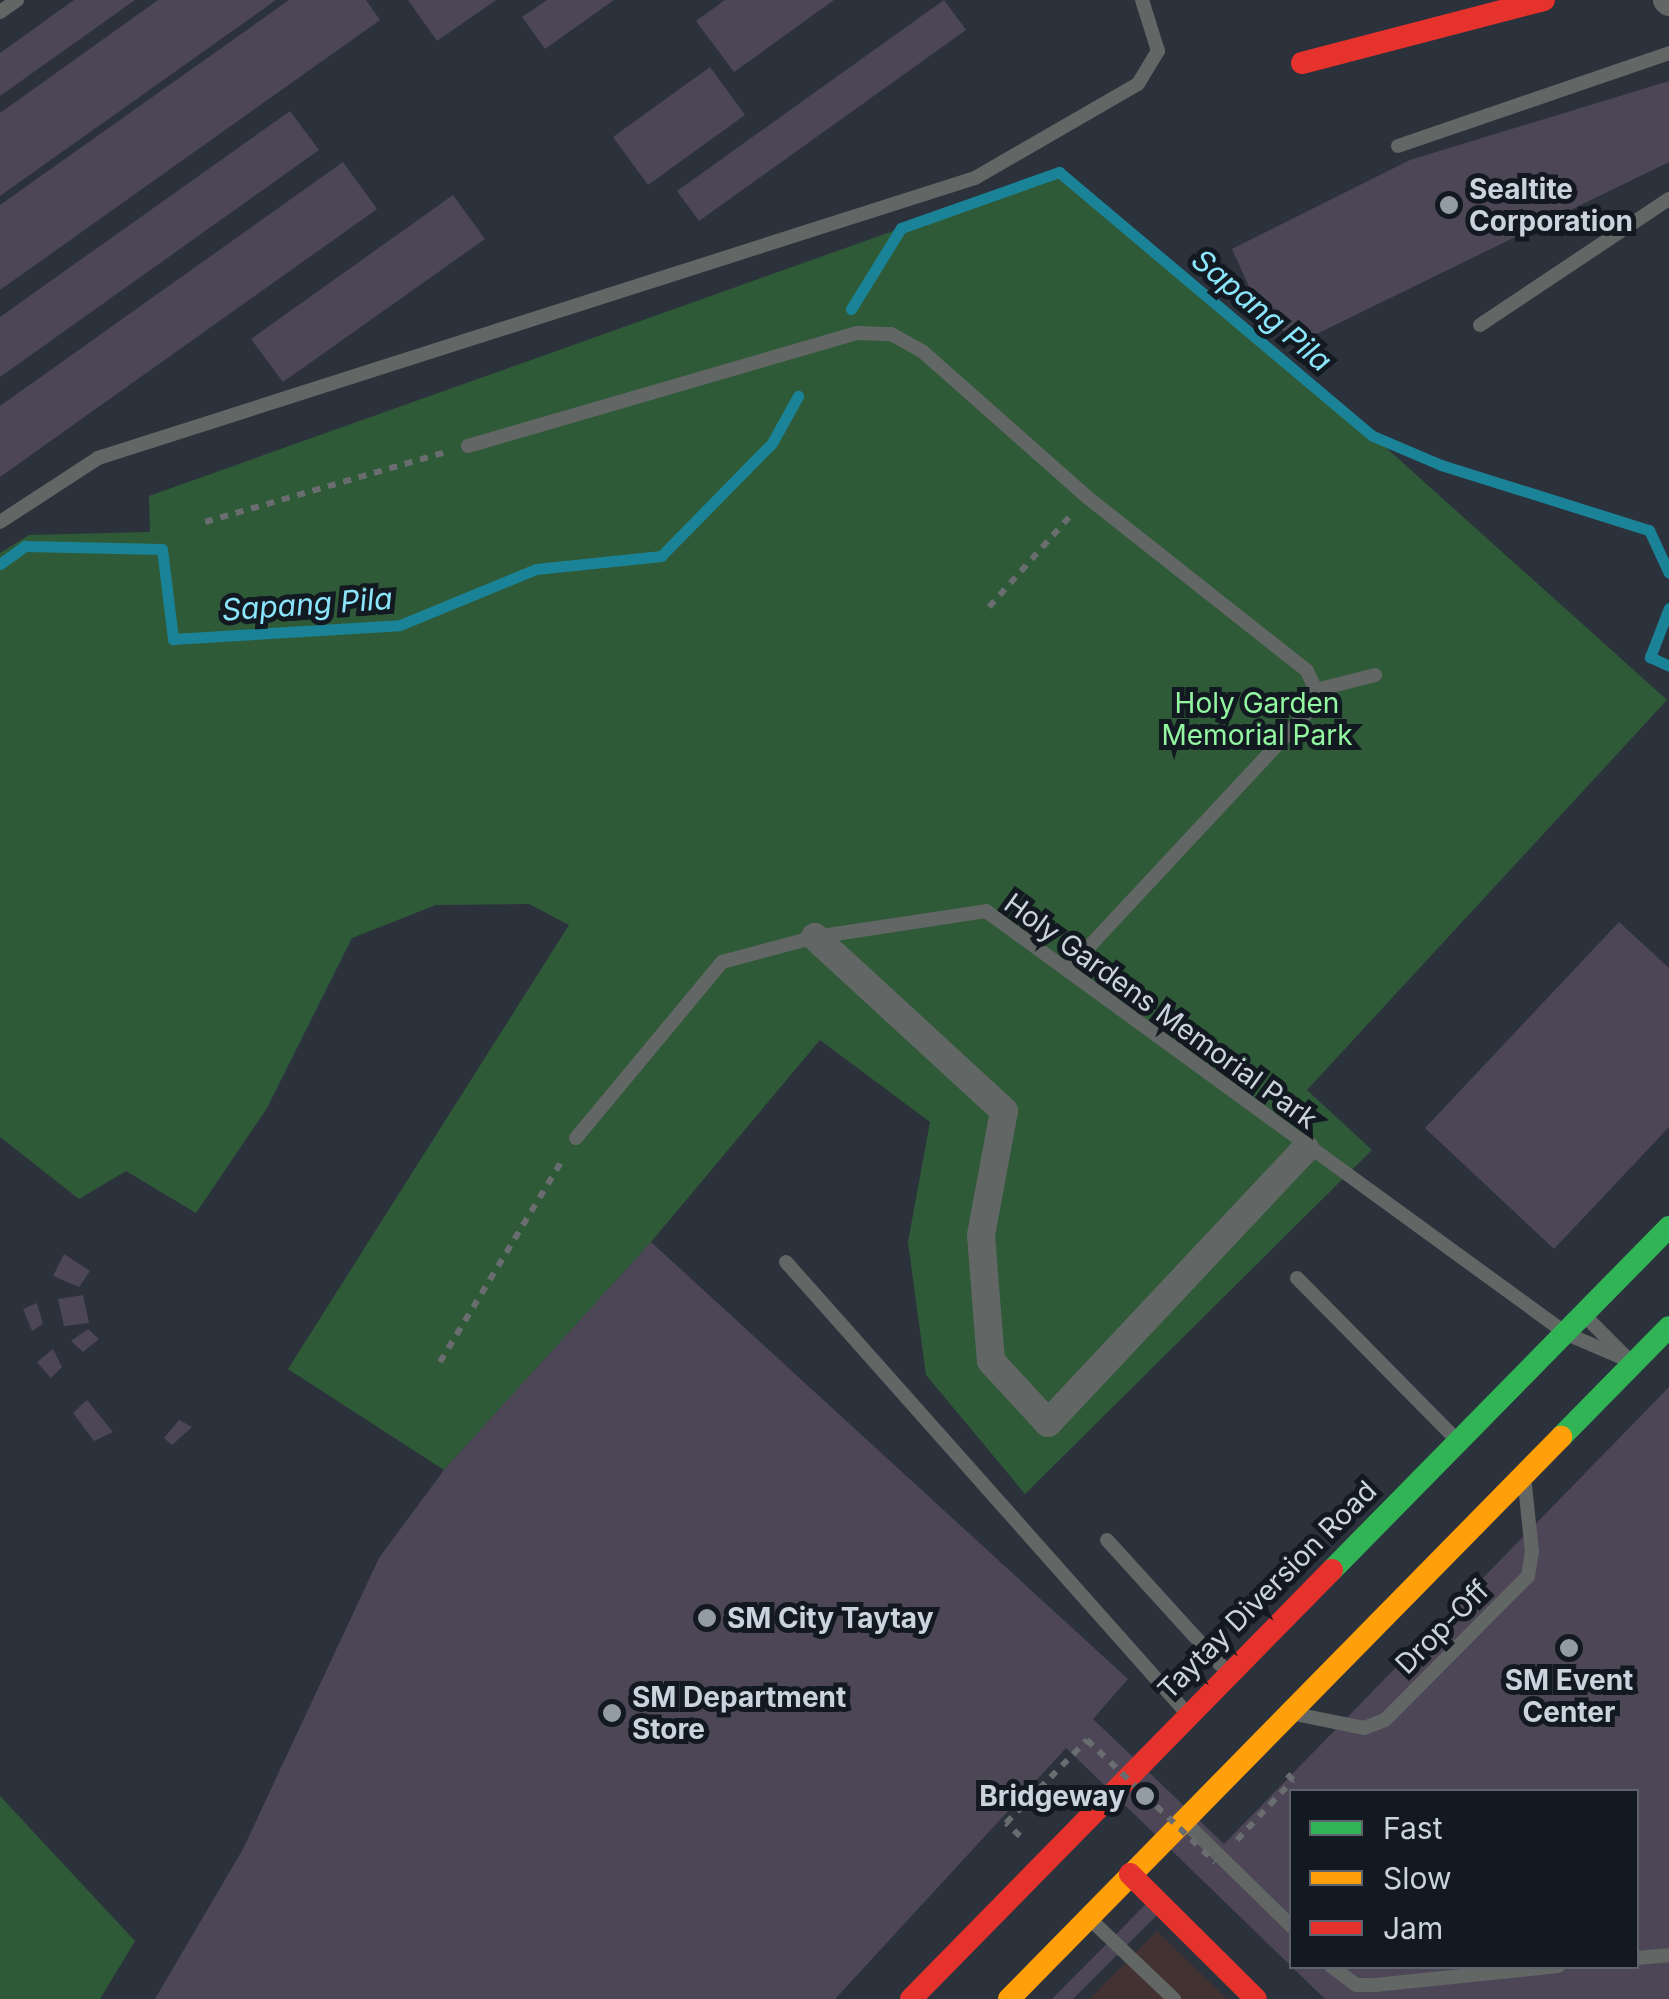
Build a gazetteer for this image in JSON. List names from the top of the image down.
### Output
{
  "streets": {
    "main road": ["Taytay Diversion Road"],
    "lane": ["Holy Gardens Memorial Park", "Drop-Off"]
  },
  "crossings": [
    ["Holy Gardens Memorial Park", "Taytay Diversion Road"]
  ],
  "water": ["Sapang Pila"],
  "parks": ["Holy Garden Memorial Park"],
  "places": [
    "Sealtite Corporation",
    "SM City Taytay",
    "SM Event Center",
    "SM Department Store",
    "Bridgeway"
  ],
  "legend": ["Fast", "Slow", "Jam"]
}
